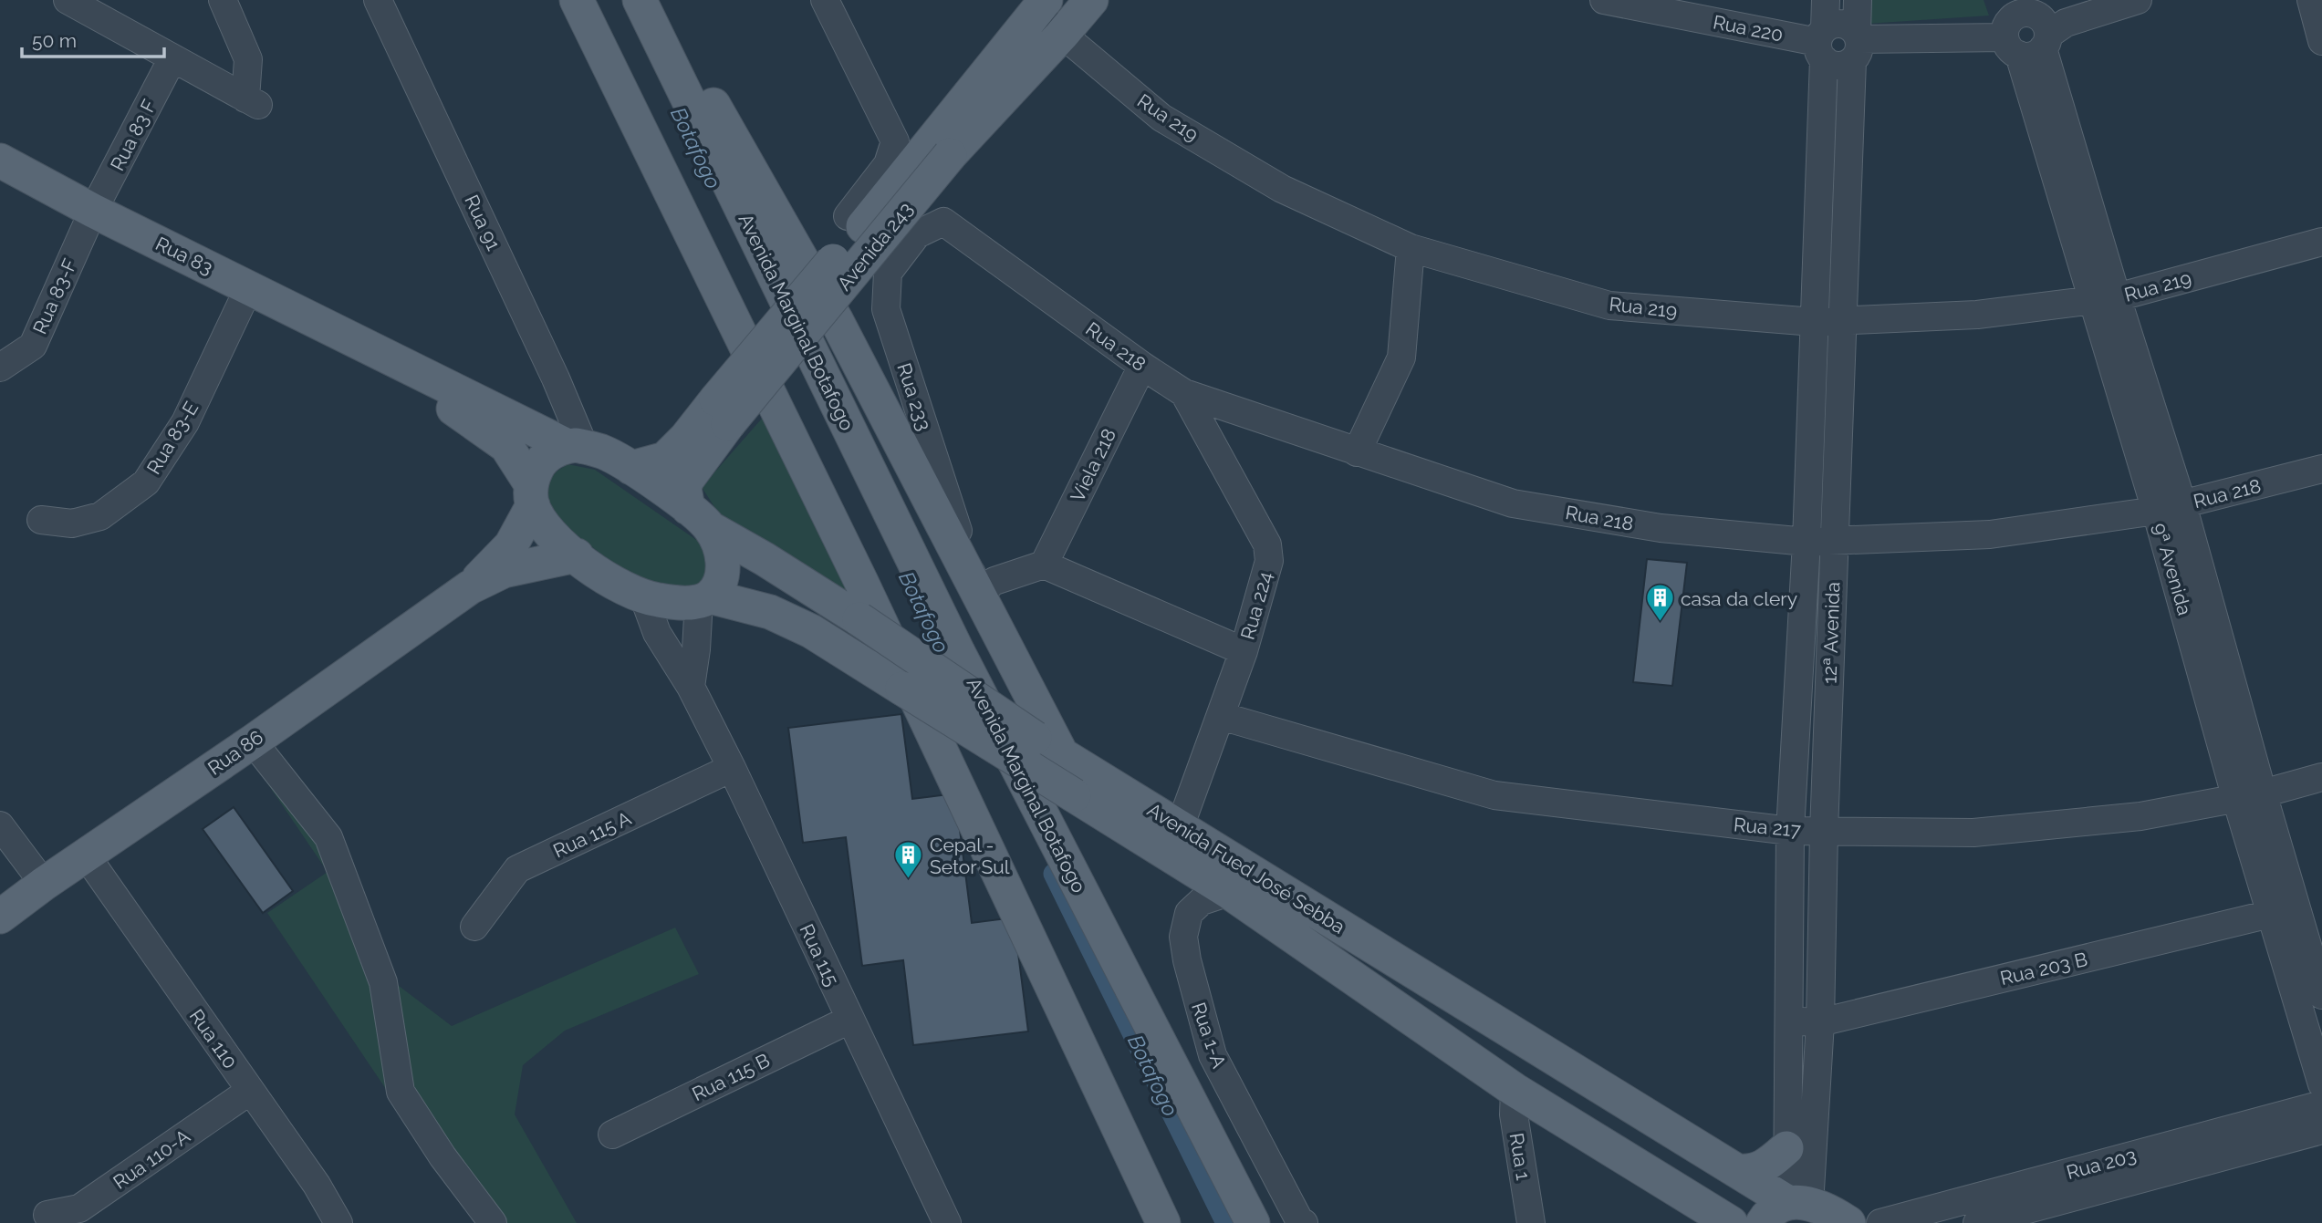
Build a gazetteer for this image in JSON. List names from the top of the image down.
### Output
{
  "streets": {
    "main road": [
      "Avenida 243",
      "Rua 83",
      "Avenida Marginal Botafogo",
      "Rua 86",
      "Avenida Fued José Sebba"
    ],
    "street": [
      "Rua 220",
      "Rua 219",
      "Rua 83 F",
      "Rua 91",
      "Rua 83-F",
      "Rua 218",
      "Rua 233",
      "Rua 83-E",
      "Viela 218",
      "9ª Avenida",
      "Rua 224",
      "12ª Avenida",
      "Rua 217",
      "Rua 115 A",
      "Rua 115",
      "Rua 203 B",
      "Rua 1-A",
      "Rua 110",
      "Rua 115 B",
      "Rua 1",
      "Rua 110-A",
      "Rua 203"
    ]
  },
  "crossings": [
    ["Rua 220", "12ª Avenida"],
    ["Rua 219", "Avenida 243"],
    ["Rua 219", "9ª Avenida"],
    ["Rua 219", "12ª Avenida"],
    ["Rua 83 F", "Rua 83"],
    ["Rua 83 F", "Rua 83-F"],
    ["Rua 91", "Rua 83"],
    ["Rua 91", "Rua 86"],
    ["Avenida 243", "Rua 83"],
    ["Avenida 243", "Avenida Fued José Sebba"],
    ["Rua 83", "Rua 83-F"],
    ["Rua 83", "Rua 83-E"],
    ["Rua 83", "Rua 86"],
    ["Rua 83", "Avenida Fued José Sebba"],
    ["Rua 218", "Rua 233"],
    ["Rua 218", "Viela 218"],
    ["Rua 218", "9ª Avenida"],
    ["Rua 218", "Rua 224"],
    ["Rua 218", "12ª Avenida"],
    ["9ª Avenida", "Rua 217"],
    ["9ª Avenida", "Rua 203 B"],
    ["Rua 224", "Rua 217"],
    ["Rua 224", "Avenida Fued José Sebba"],
    ["12ª Avenida", "Rua 217"],
    ["12ª Avenida", "Avenida Fued José Sebba"],
    ["12ª Avenida", "Rua 203 B"],
    ["Rua 86", "Avenida Fued José Sebba"],
    ["Rua 86", "Rua 110"],
    ["Rua 115 A", "Rua 115"],
    ["Avenida Fued José Sebba", "Rua 115"],
    ["Avenida Fued José Sebba", "Rua 1-A"],
    ["Avenida Fued José Sebba", "Rua 1"],
    ["Rua 115", "Rua 115 B"],
    ["Rua 110", "Rua 110-A"]
  ],
  "water": ["Botafogo"],
  "places": {
    "building": ["casa da clery", "Cepal - Setor Sul"]
  },
  "scale_bar": "50 m"
}
